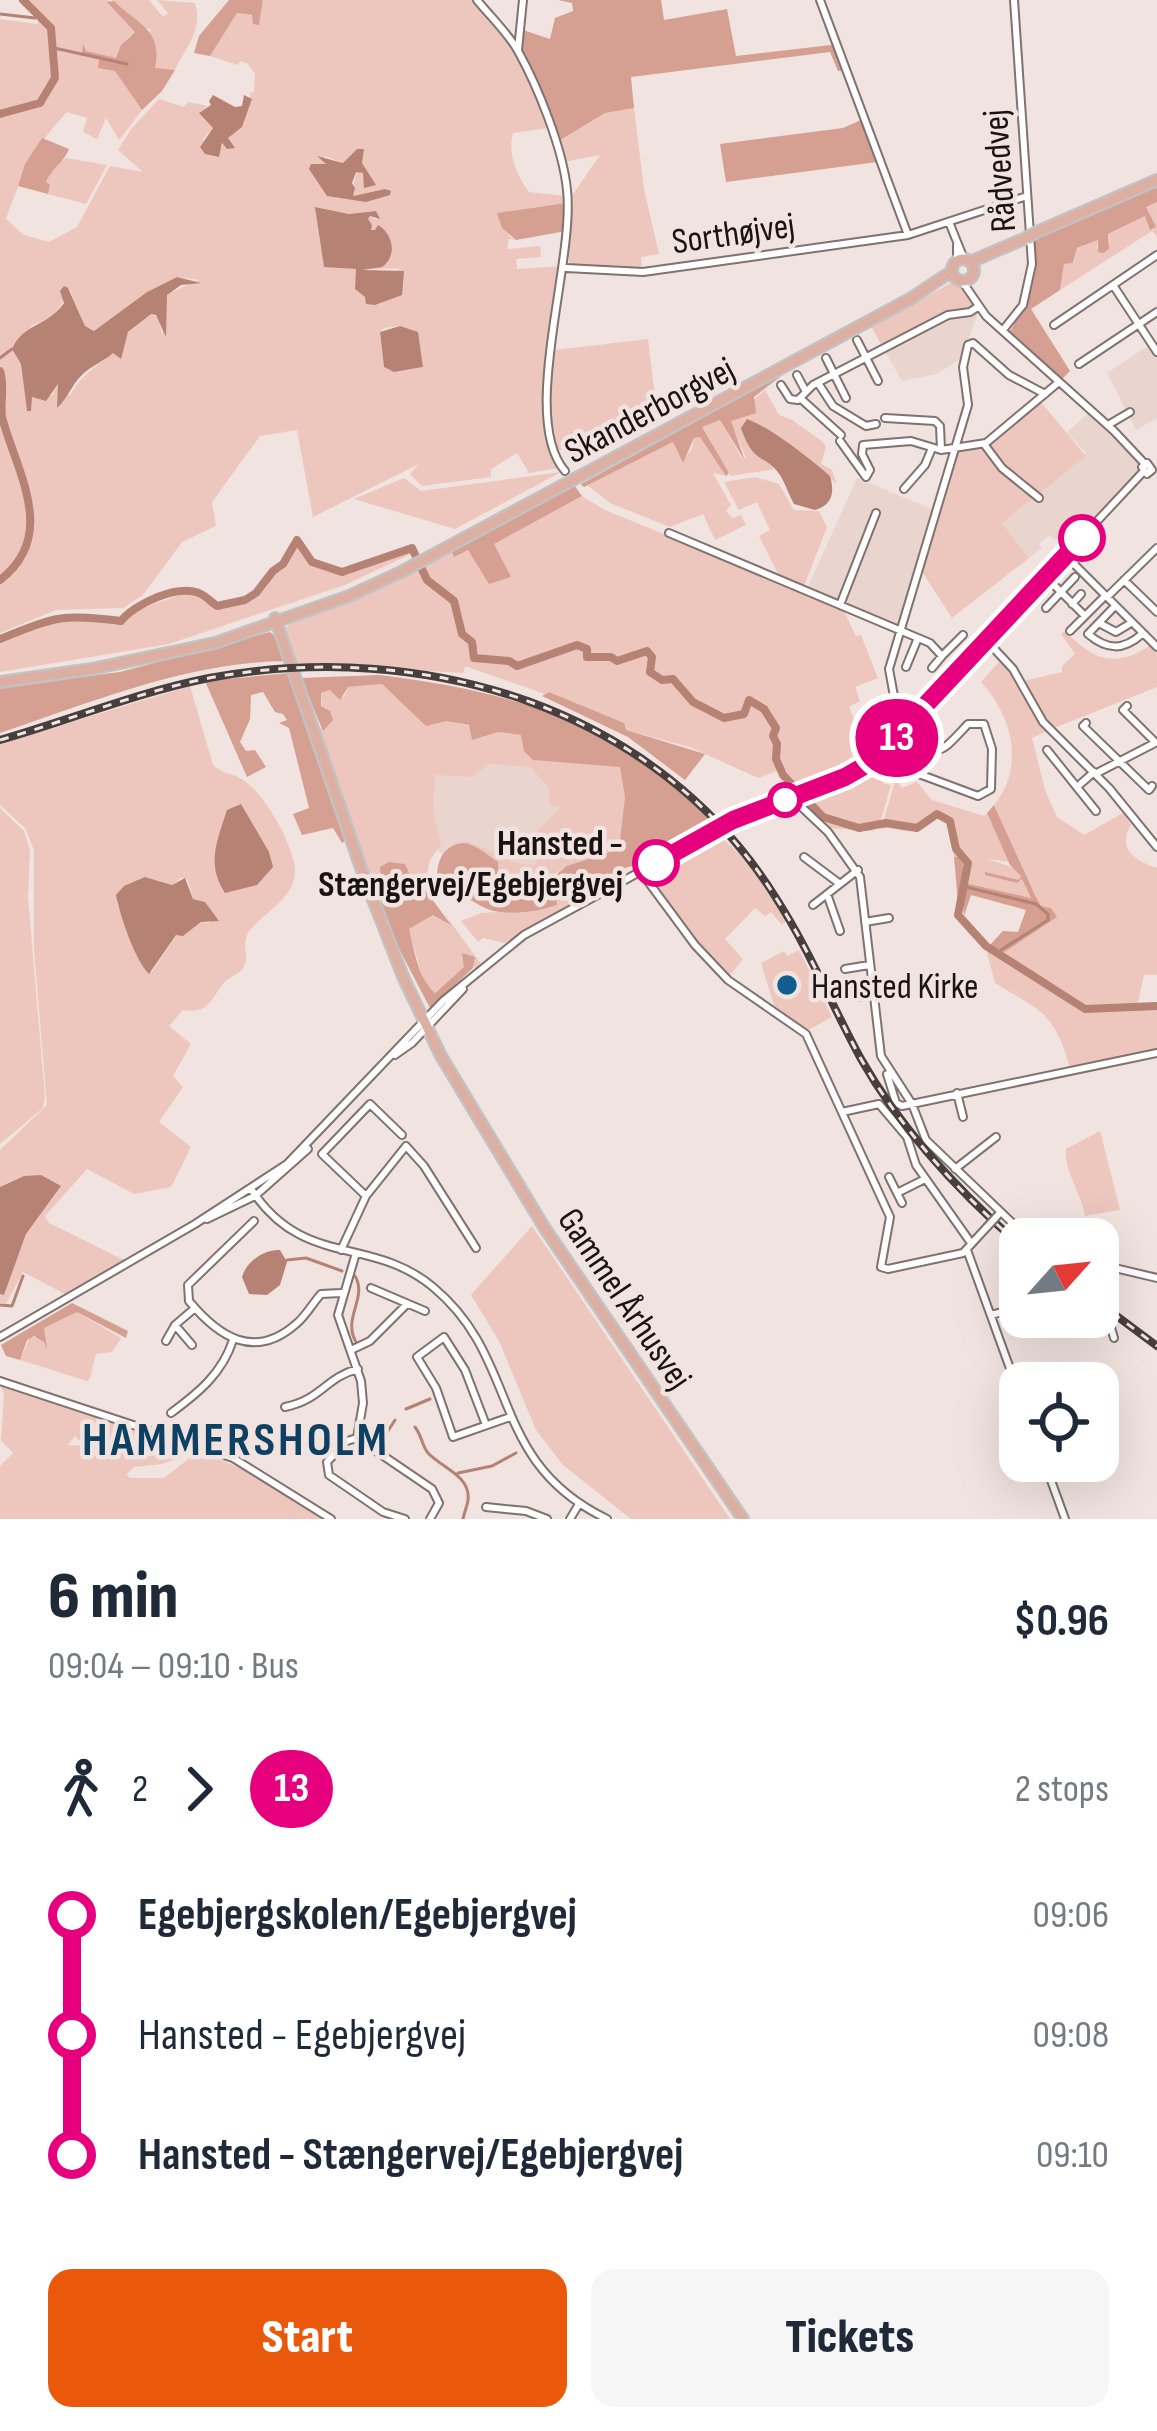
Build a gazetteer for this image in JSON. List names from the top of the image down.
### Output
{
  "streets": {
    "main road": ["Skanderborgvej", "Gammel Århusvej"],
    "street": ["Rådvedvej", "Sorthøjvej"]
  },
  "crossings": [
    ["Rådvedvej", "Sorthøjvej"],
    ["Rådvedvej", "Skanderborgvej"],
    ["Skanderborgvej", "Gammel Århusvej"]
  ],
  "districts": ["HAMMERSHOLM"],
  "places": ["Hansted - Stængervej/Egebjergvej", "Hansted Kirke"],
  "lines": ["bus line 13"],
  "north": "top right",
  "page": {
    "on_map": "13",
    "heading": ["6 min", "09:04 – 09:10 · Bus", "$0.96"],
    "legs": ["2", "13", "2 stops"],
    "list": [
      {
        "name": "Egebjergskolen/Egebjergvej",
        "value": "09:06"
      },
      {
        "name": "Hansted - Egebjergvej",
        "value": "09:08"
      },
      {
        "name": "Hansted - Stængervej/Egebjergvej",
        "value": "09:10"
      }
    ],
    "buttons": ["Start", "Tickets"]
  }
}
